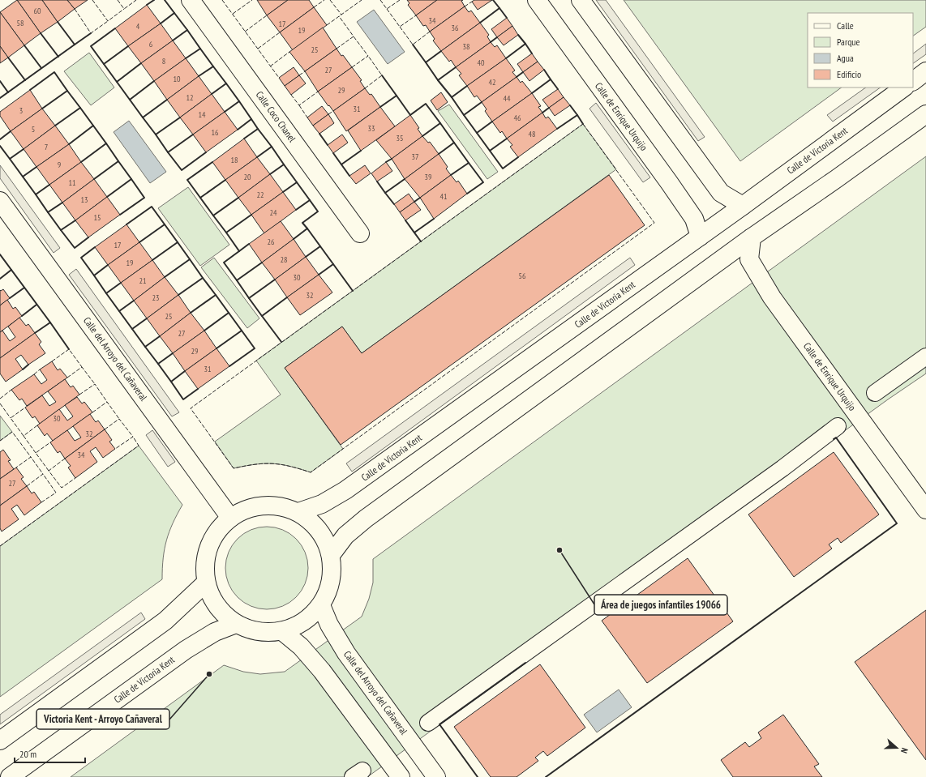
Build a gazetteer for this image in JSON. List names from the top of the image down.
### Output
{
  "streets": {
    "main road": [
      "Calle Coco Chanel",
      "Calle de Enrique Urquijo",
      "Calle de Victoria Kent",
      "Calle del Arroyo del Cañaveral"
    ]
  },
  "crossings": [
    ["Calle de Enrique Urquijo", "Calle de Victoria Kent"]
  ],
  "places": ["Área de juegos infantiles 19066", "Victoria Kent - Arroyo Cañaveral"],
  "house_numbers": [
    "60",
    "34",
    "58",
    "17",
    "4",
    "36",
    "19",
    "6",
    "38",
    "25",
    "8",
    "40",
    "27",
    "10",
    "42",
    "29",
    "12",
    "44",
    "31",
    "3",
    "14",
    "46",
    "33",
    "5",
    "16",
    "48",
    "35",
    "7",
    "37",
    "18",
    "9",
    "20",
    "39",
    "11",
    "22",
    "41",
    "13",
    "24",
    "15",
    "26",
    "17",
    "28",
    "19",
    "56",
    "30",
    "21",
    "32",
    "23",
    "25",
    "27",
    "29",
    "31",
    "30",
    "32",
    "34",
    "27"
  ],
  "legend": [
    "Calle",
    "Parque",
    "Agua",
    "Edificio"
  ],
  "scale_bar": "20 m",
  "north": "right"
}
